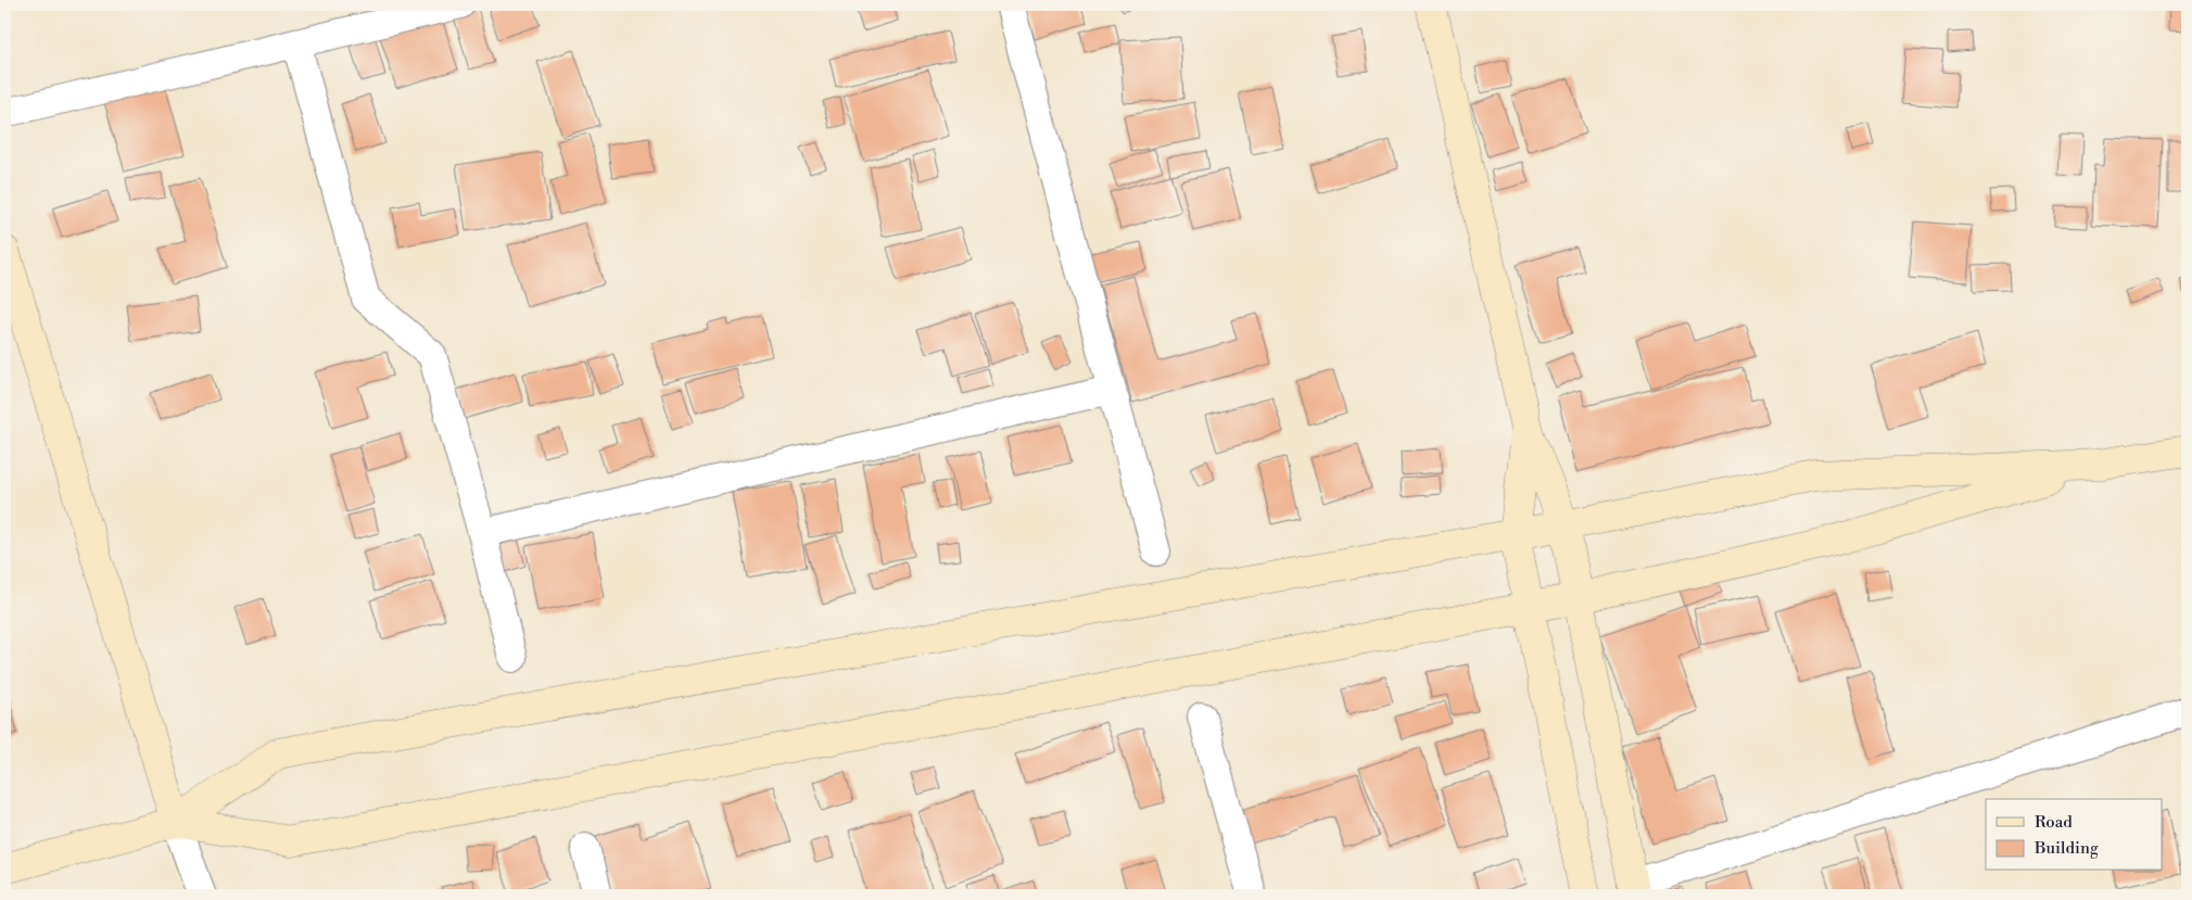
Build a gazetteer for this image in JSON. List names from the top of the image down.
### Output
{
  "legend": ["Road", "Building"]
}
